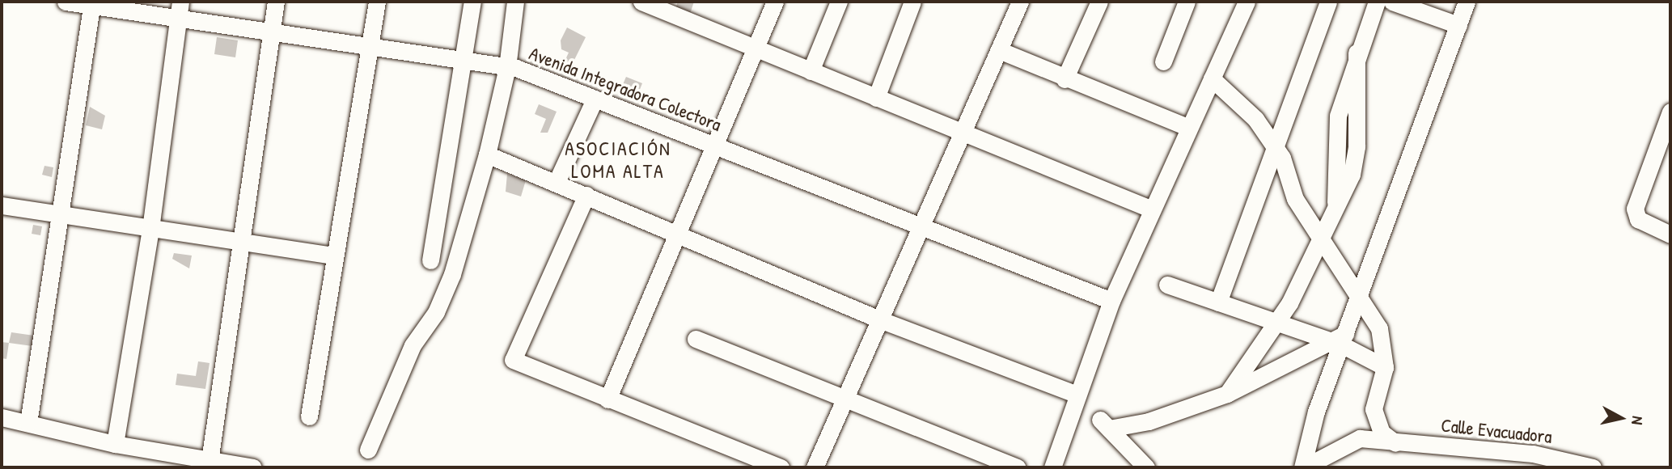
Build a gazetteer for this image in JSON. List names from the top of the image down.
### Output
{
  "streets": {
    "street": ["Avenida Integradora Colectora", "Calle Evacuadora"]
  },
  "districts": ["ASOCIACIÓN LOMA ALTA"],
  "north": "right"
}
